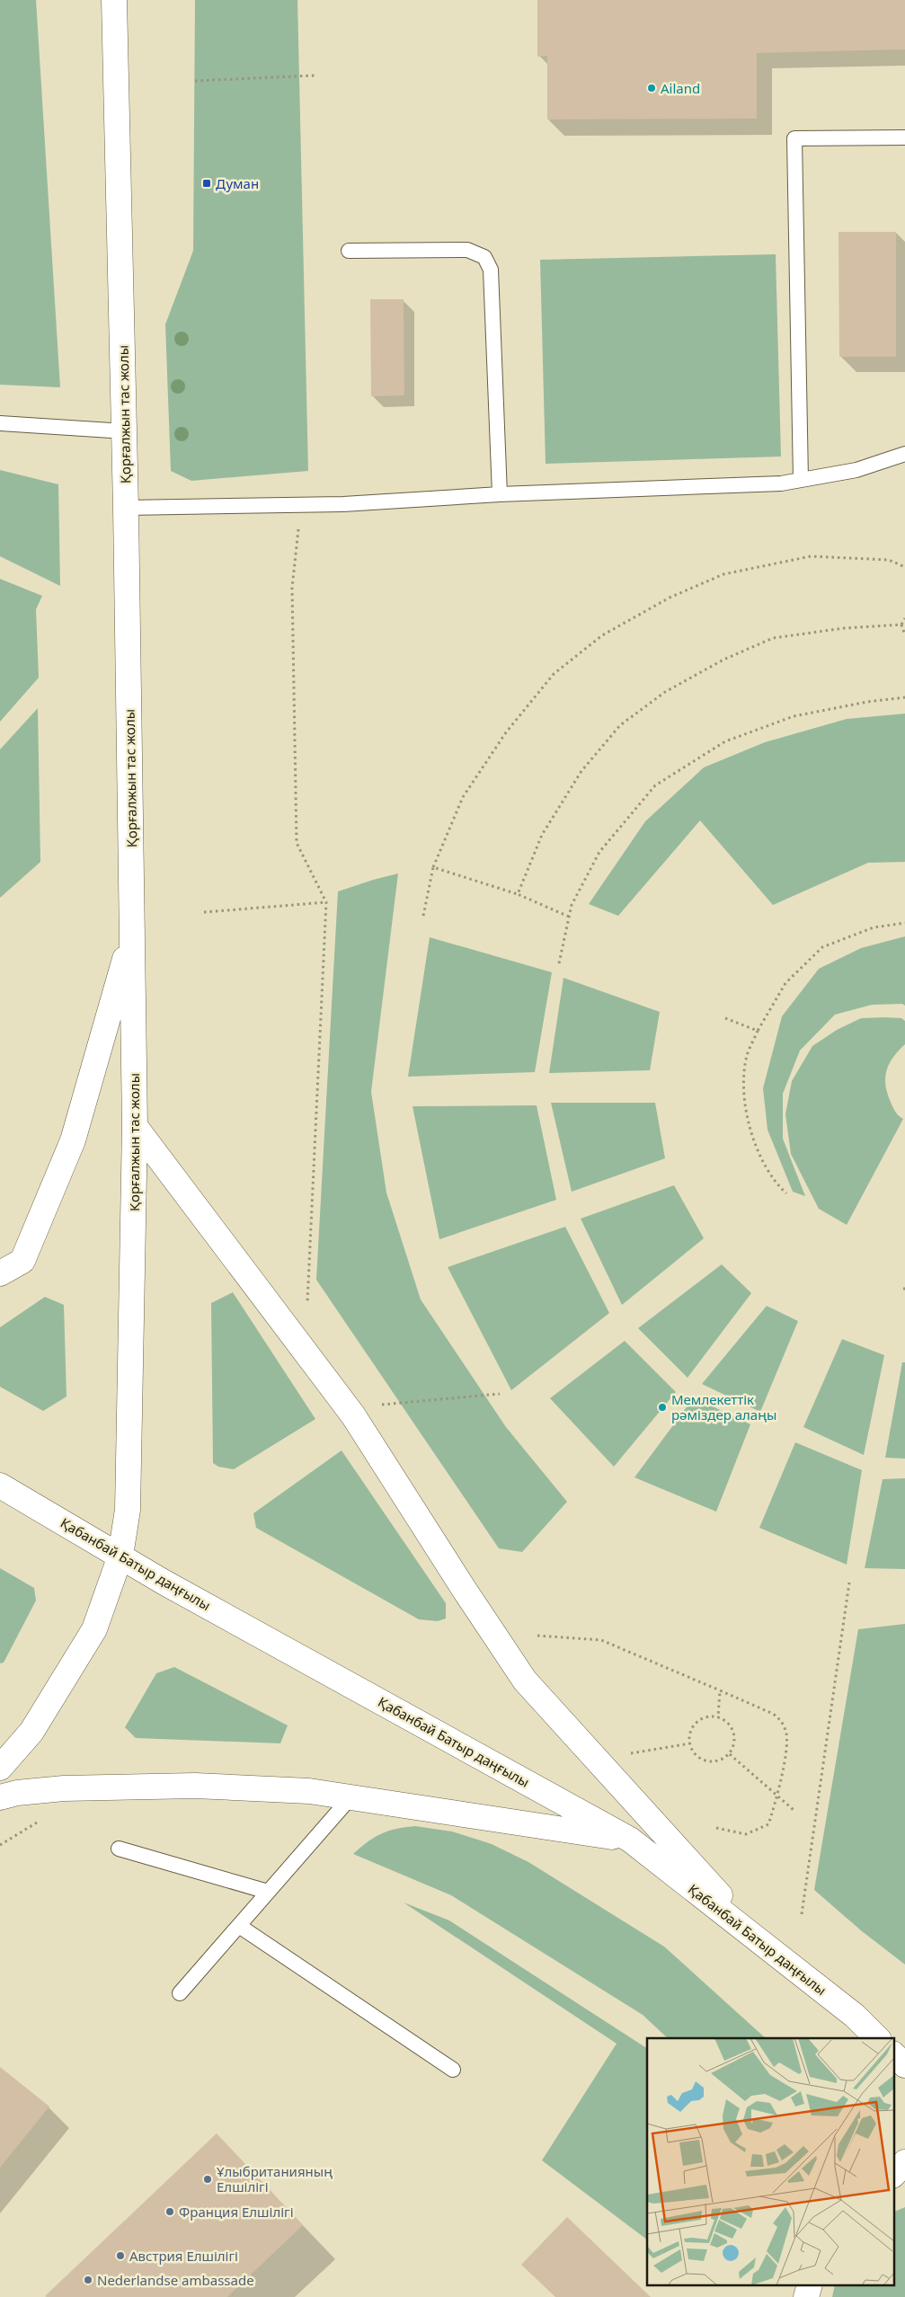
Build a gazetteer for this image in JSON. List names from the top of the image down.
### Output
{
  "streets": {
    "main road": ["Қорғалжын тас жолы", "Қабанбай Батыр даңғылы"]
  },
  "crossings": [
    ["Қорғалжын тас жолы", "Қабанбай Батыр даңғылы"]
  ],
  "places": {
    "other": [
      "Ailand",
      "Мемлекеттік рәміздер алаңы",
      "Ұлыбританияның Елшілігі",
      "Франция Елшілігі",
      "Австрия Елшілігі",
      "Nederlandse ambassade"
    ],
    "transit": ["Думан"]
  }
}
